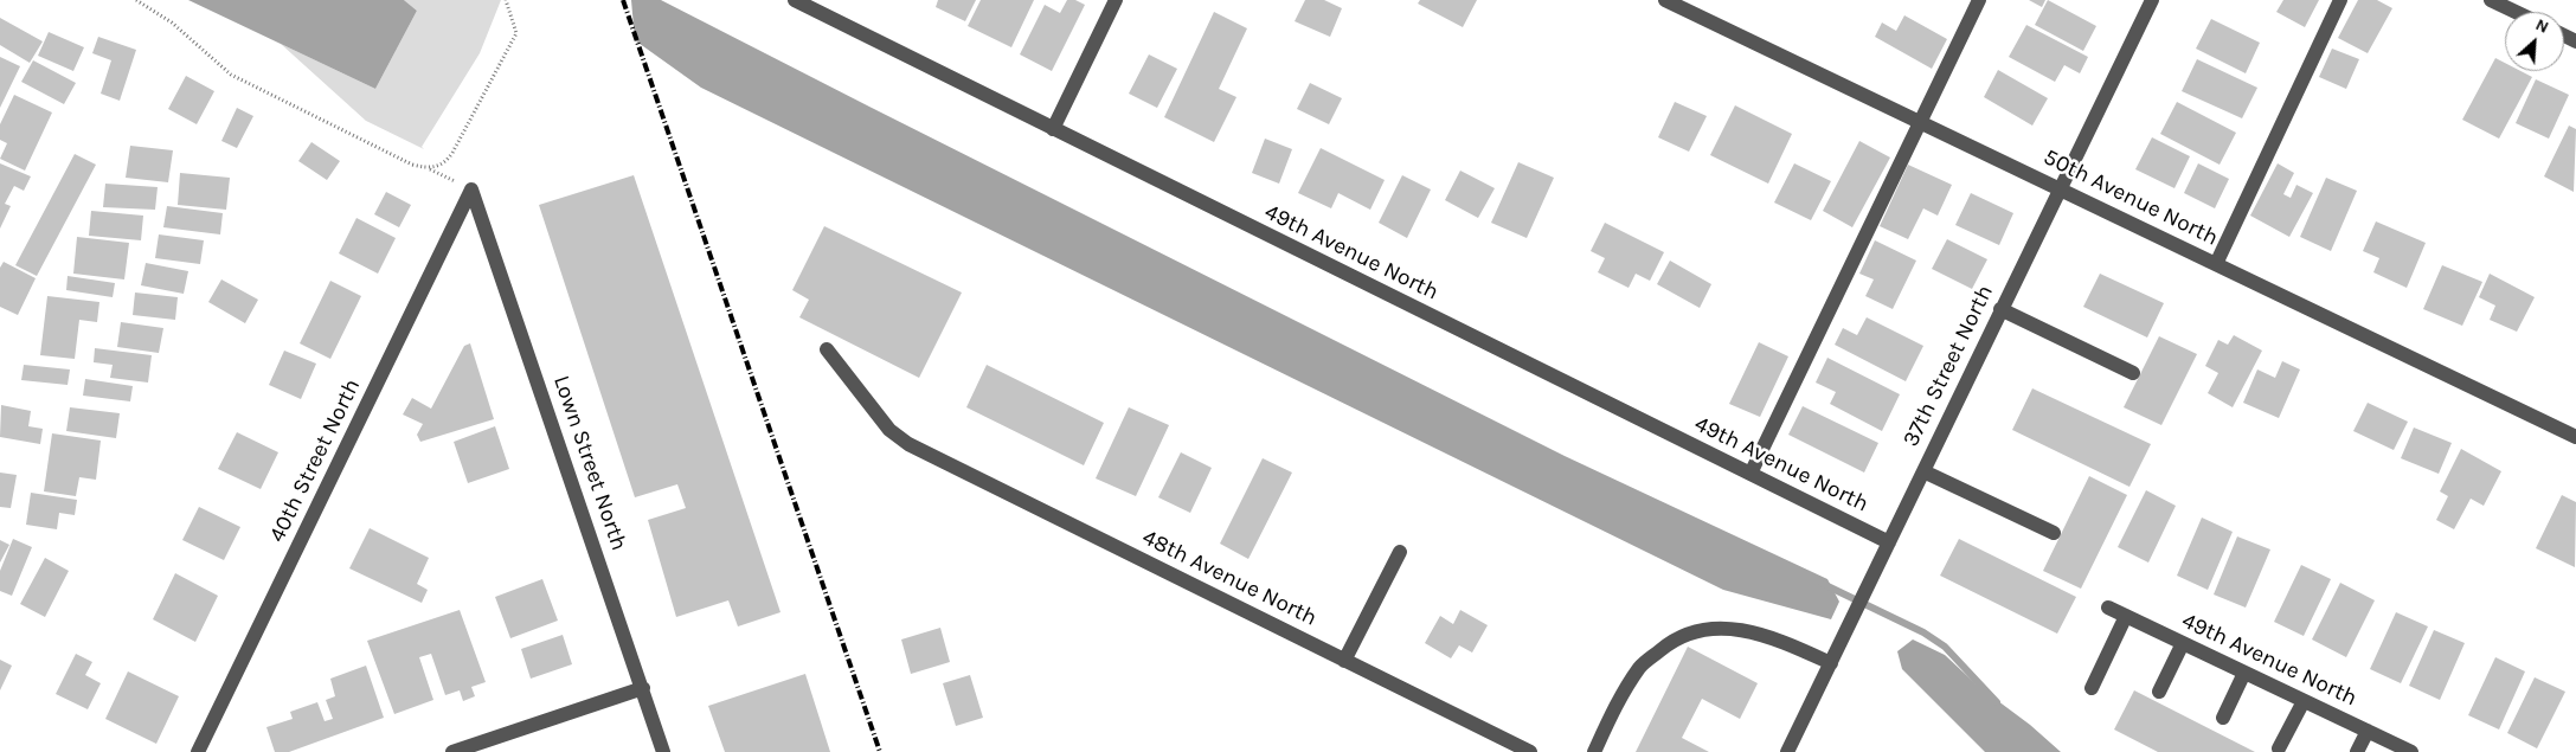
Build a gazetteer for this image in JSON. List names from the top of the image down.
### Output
{
  "streets": {
    "street": [
      "50th Avenue North",
      "49th Avenue North",
      "37th Street North",
      "40th Street North",
      "Lown Street North",
      "48th Avenue North"
    ]
  },
  "crossings": [
    ["50th Avenue North", "37th Street North"],
    ["49th Avenue North", "37th Street North"],
    ["40th Street North", "Lown Street North"]
  ],
  "north": "top right"
}
